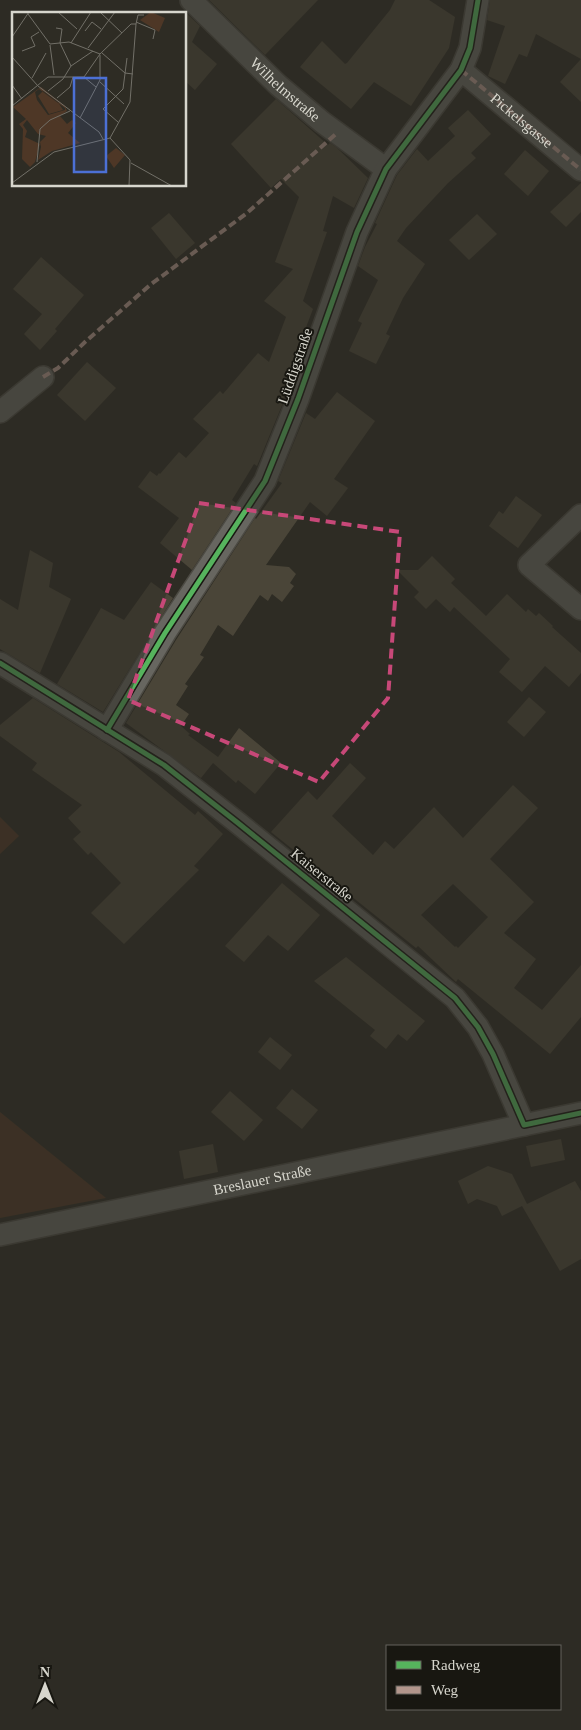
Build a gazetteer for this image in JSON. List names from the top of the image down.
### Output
{
  "streets": {
    "street": [
      "Wilhelmstraße",
      "Pickelsgasse",
      "Lüddigstraße",
      "Kaiserstraße",
      "Breslauer Straße"
    ]
  },
  "crossings": [
    ["Wilhelmstraße", "Lüddigstraße"],
    ["Pickelsgasse", "Lüddigstraße"],
    ["Lüddigstraße", "Kaiserstraße"],
    ["Kaiserstraße", "Breslauer Straße"]
  ],
  "legend": ["Radweg", "Weg"],
  "north": "top"
}
